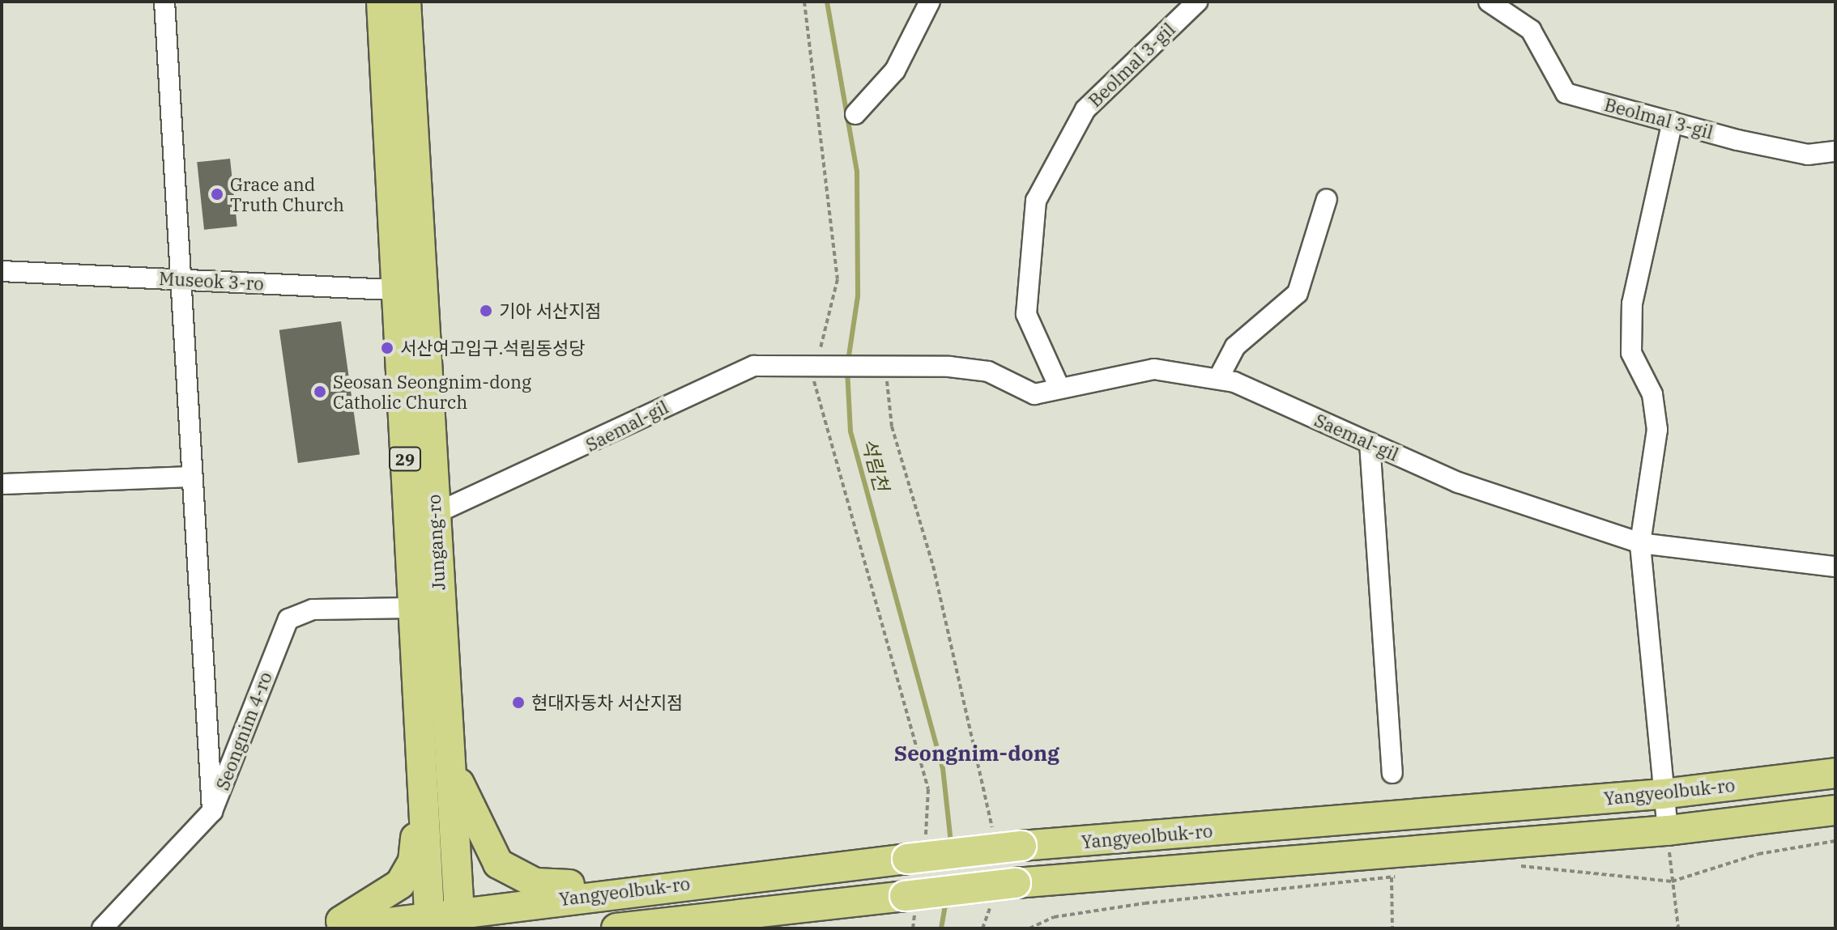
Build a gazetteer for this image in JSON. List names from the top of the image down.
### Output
{
  "streets": {
    "main road": ["29", "Jungang-ro", "Yangyeolbuk-ro"],
    "street": [
      "Beolmal 3-gil",
      "Museok 3-ro",
      "Saemal-gil",
      "Seongnim 4-ro"
    ]
  },
  "crossings": [
    ["Beolmal 3-gil", "Saemal-gil"],
    ["Museok 3-ro", "Jungang-ro"],
    ["Saemal-gil", "Jungang-ro"],
    ["Jungang-ro", "Seongnim 4-ro"],
    ["Jungang-ro", "Yangyeolbuk-ro"]
  ],
  "districts": ["Seongnim-dong"],
  "water": ["석림천"],
  "places": [
    "Grace and Truth Church",
    "기아 서산지점",
    "서산여고입구.석림동성당",
    "Seosan Seongnim-dong Catholic Church",
    "현대자동차 서산지점"
  ]
}
